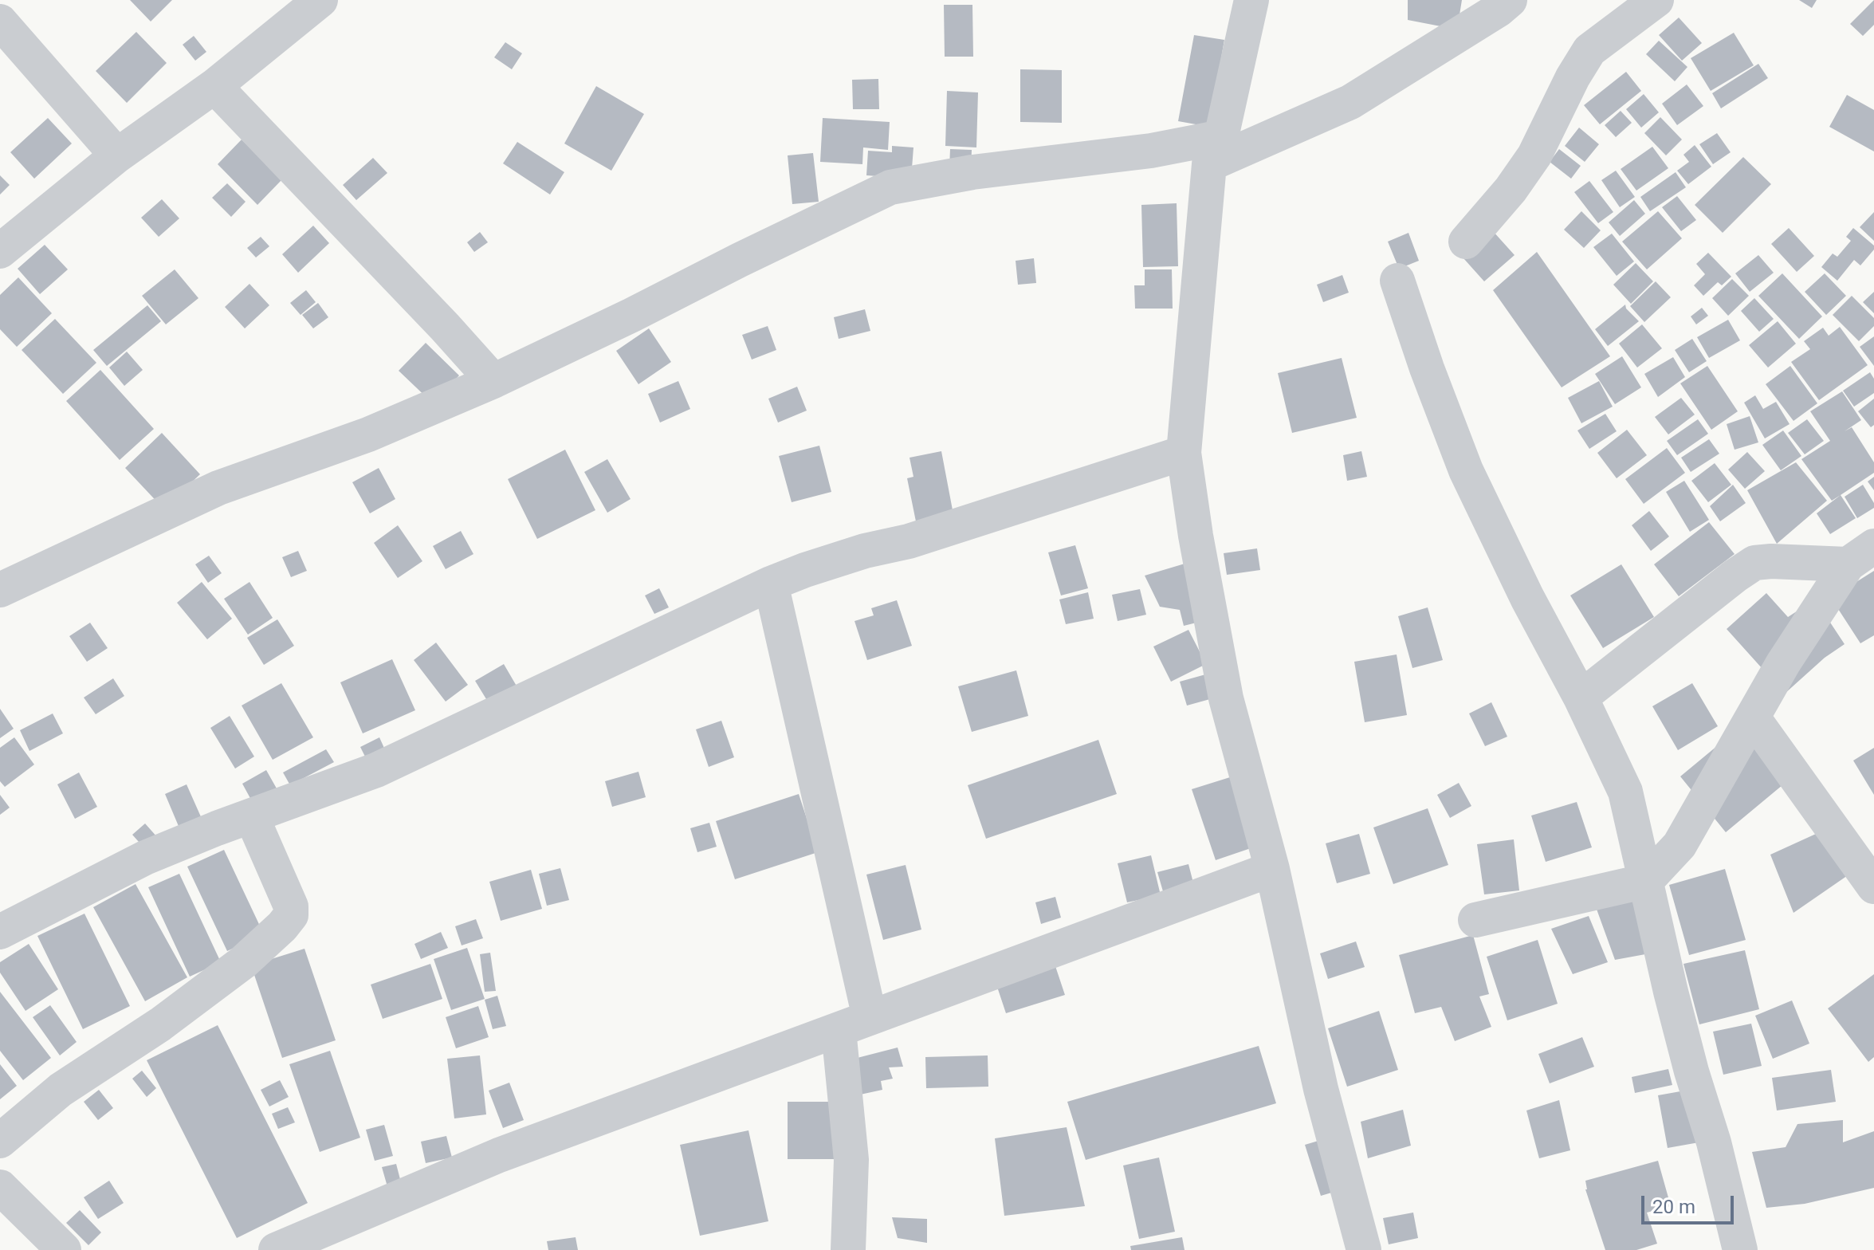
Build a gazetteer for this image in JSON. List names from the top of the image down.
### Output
{
  "scale_bar": "20 m"
}
